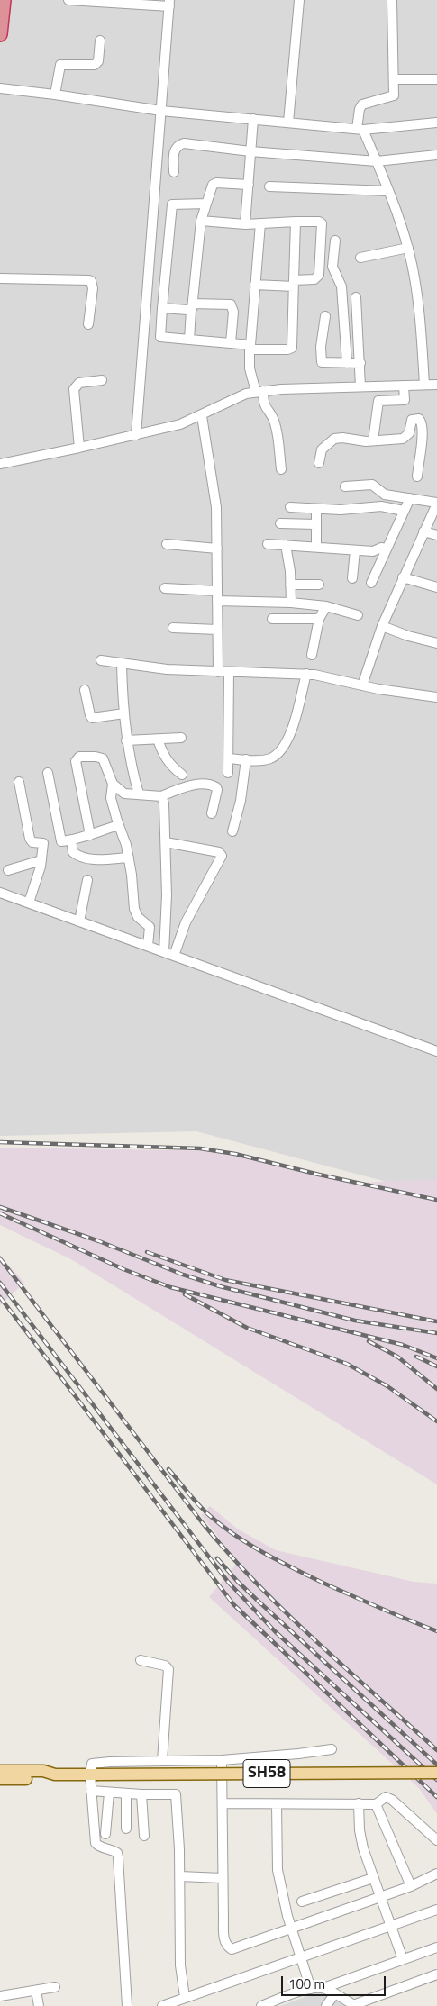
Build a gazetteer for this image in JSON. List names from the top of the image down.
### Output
{
  "streets": {
    "main road": ["SH58"]
  },
  "scale_bar": "100 m"
}
